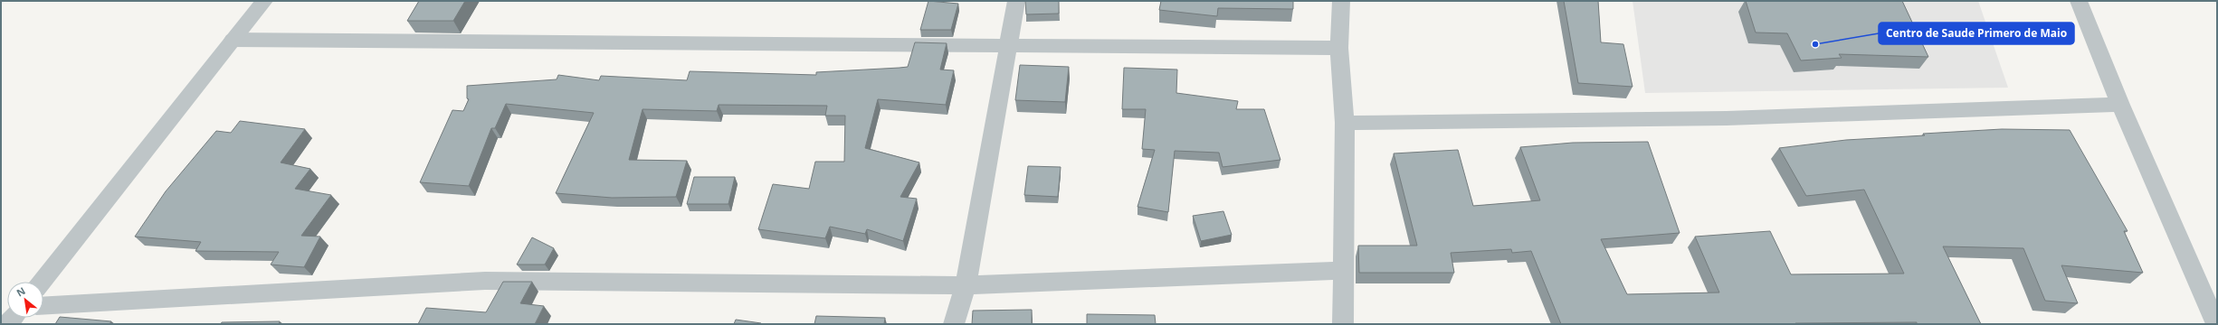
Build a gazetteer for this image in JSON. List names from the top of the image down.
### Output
{
  "places": ["Centro de Saude Primero de Maio"],
  "north": "top left"
}
